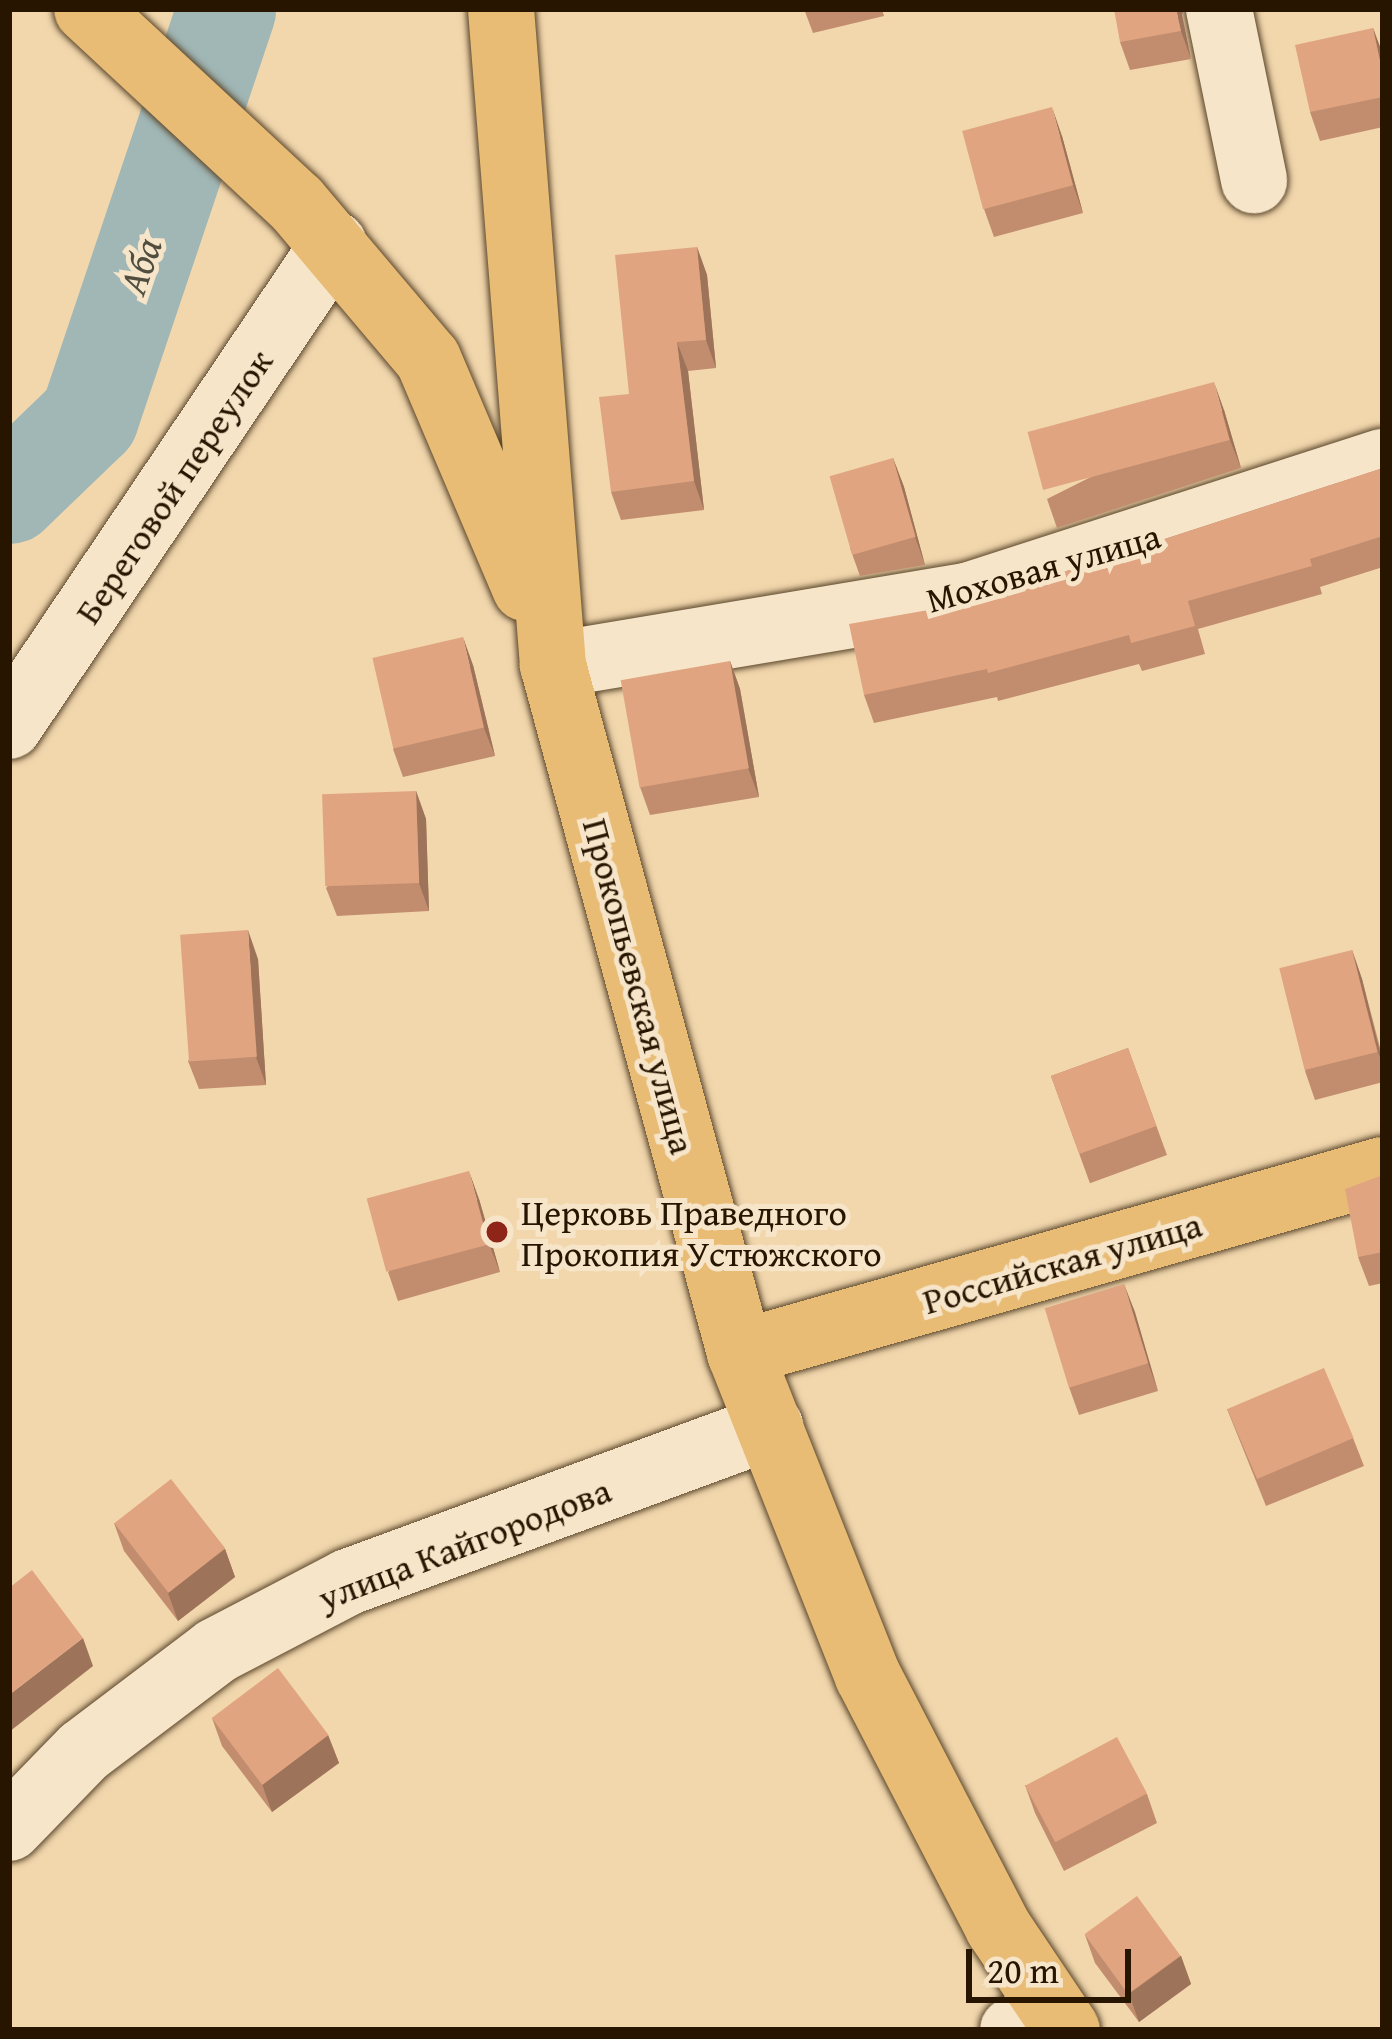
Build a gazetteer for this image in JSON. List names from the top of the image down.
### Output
{
  "streets": {
    "main road": ["Прокопьевская улица", "Российская улица"],
    "street": ["Береговой переулок", "Моховая улица", "улица Кайгородова"]
  },
  "crossings": [
    ["Моховая улица", "Прокопьевская улица"],
    ["Прокопьевская улица", "Российская улица"],
    ["Прокопьевская улица", "улица Кайгородова"]
  ],
  "water": ["Аба"],
  "places": ["Церковь Праведного Прокопия Устюжского"],
  "scale_bar": "20 m"
}
